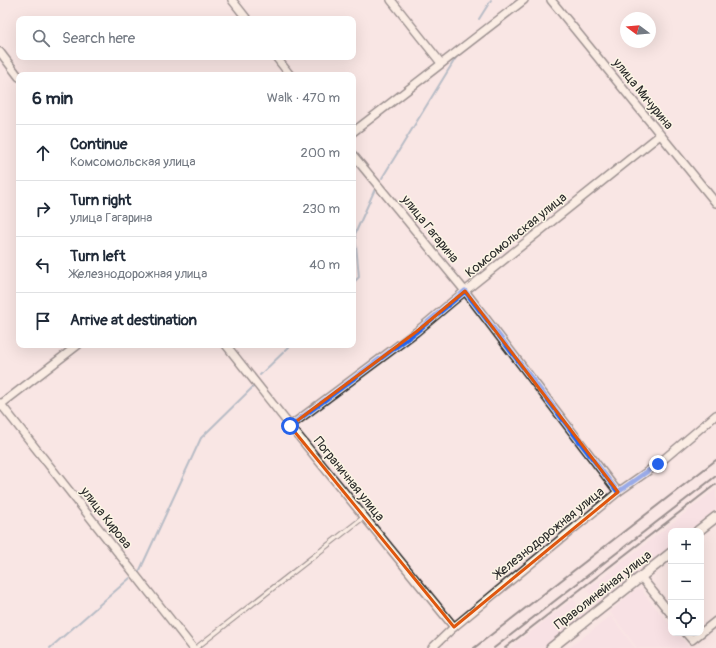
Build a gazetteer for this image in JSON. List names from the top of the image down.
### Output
{
  "streets": {
    "main road": ["Праволинейная улица"],
    "street": [
      "улица Мичурина",
      "улица Гагарина",
      "Комсомольская улица",
      "Пограничная улица",
      "улица Кирова",
      "Железнодорожная улица"
    ]
  },
  "crossings": [
    ["улица Мичурина", "Комсомольская улица"],
    ["улица Гагарина", "Комсомольская улица"],
    ["улица Гагарина", "Железнодорожная улица"],
    ["Комсомольская улица", "Пограничная улица"],
    ["Пограничная улица", "Железнодорожная улица"]
  ],
  "north": "left",
  "page": {
    "search": "Search here",
    "heading": ["6 min", "Walk · 470 m"],
    "list": [
      ["Continue", "Комсомольская улица", "200 m"],
      ["Turn right", "улица Гагарина", "230 m"],
      ["Turn left", "Железнодорожная улица", "40 m"],
      "Arrive at destination"
    ],
    "map_buttons": ["+", "−"]
  }
}
